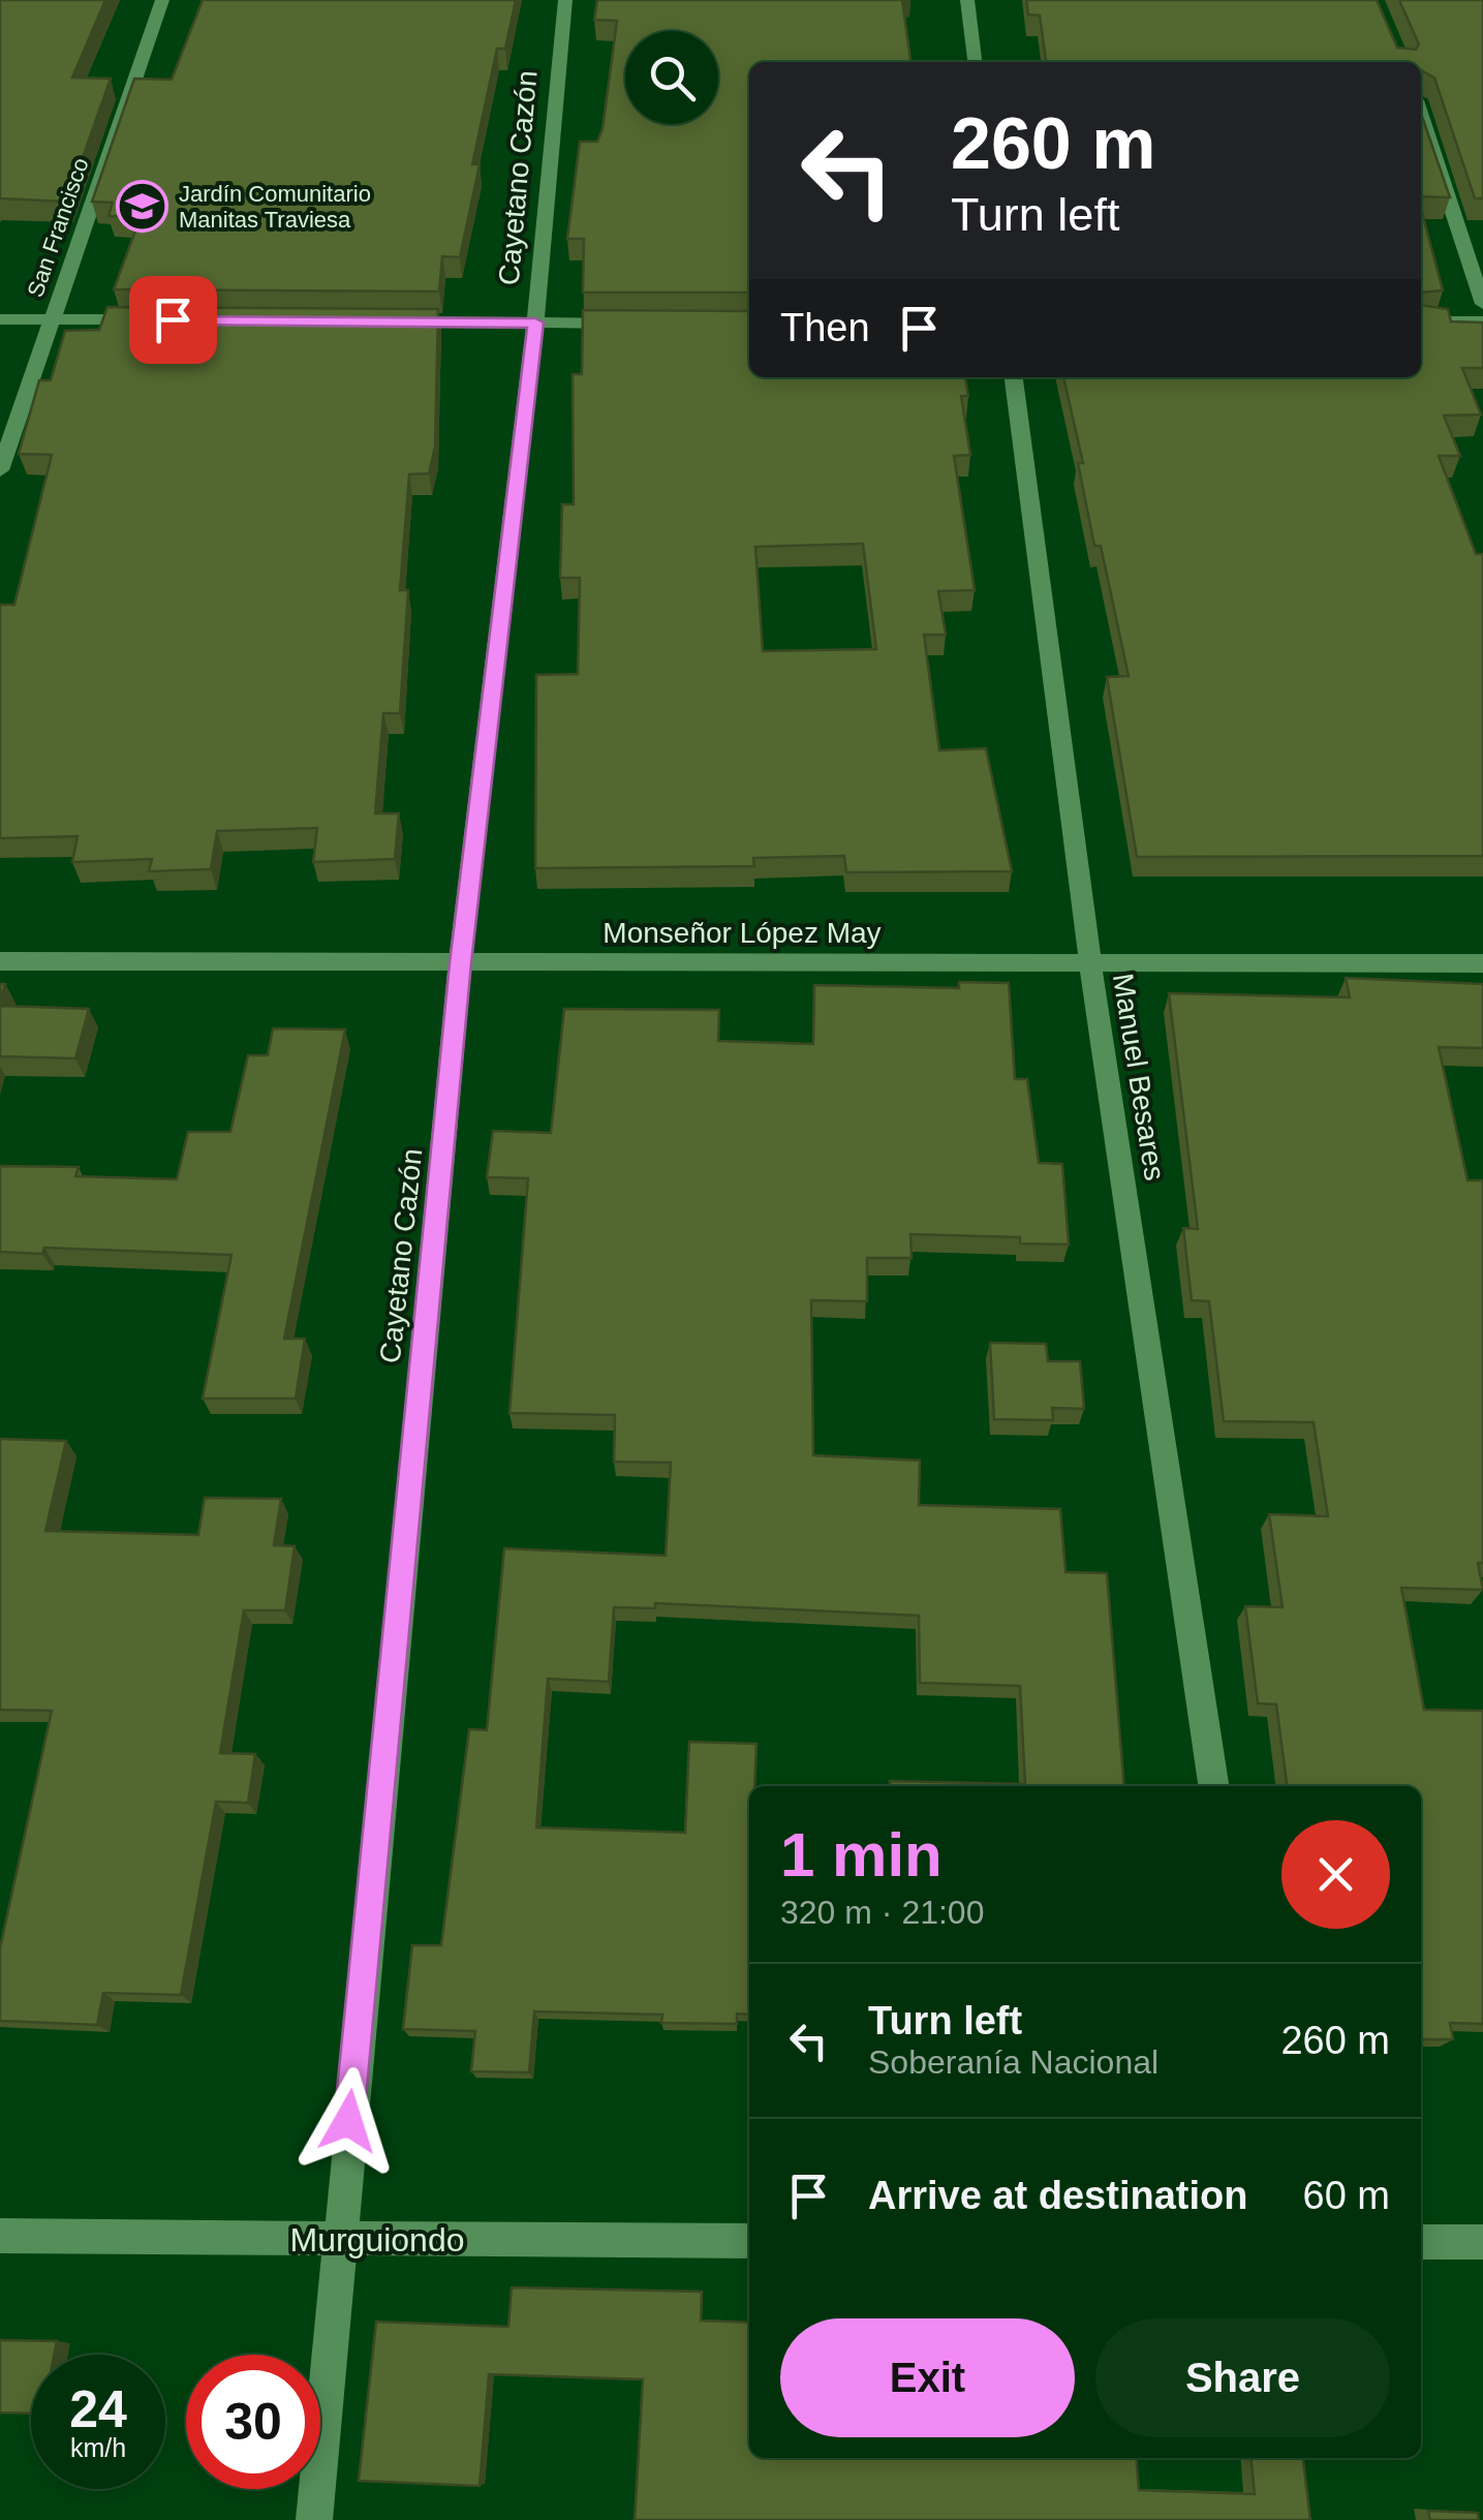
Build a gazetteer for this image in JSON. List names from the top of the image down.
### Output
{
  "streets": {
    "street": [
      "Cayetano Cazón",
      "San Francisco",
      "Monseñor López May",
      "Manuel Besares",
      "Murguiondo"
    ]
  },
  "crossings": [
    ["Cayetano Cazón", "Monseñor López May"],
    ["Cayetano Cazón", "Murguiondo"],
    ["Monseñor López May", "Manuel Besares"]
  ],
  "places": {
    "school or university": ["Jardín Comunitario Manitas Traviesa"]
  },
  "page": {
    "turn": ["260 m", "Turn left"],
    "then": "Then",
    "heading": ["1 min", "320 m · 21:00"],
    "list": [
      {
        "name": "Turn left",
        "note": "Soberanía Nacional",
        "value": "260 m"
      },
      {
        "name": "Arrive at destination",
        "value": "60 m"
      }
    ],
    "buttons": ["Exit", "Share"],
    "speed": "24 km/h",
    "limit": "30"
  }
}
